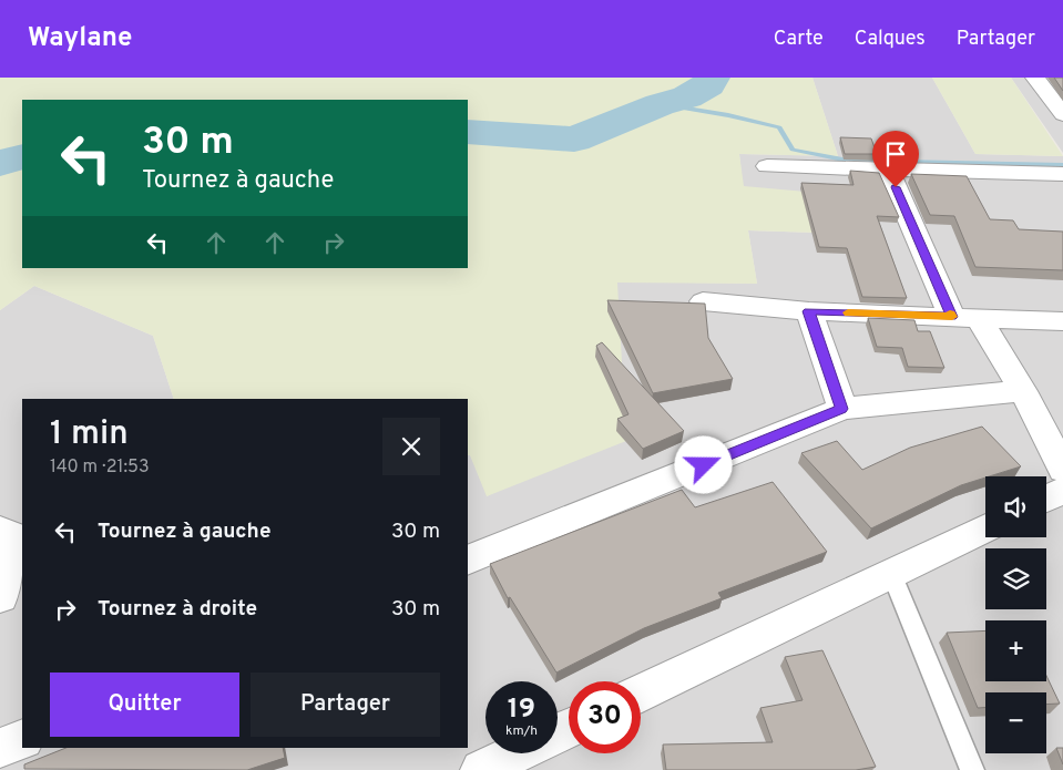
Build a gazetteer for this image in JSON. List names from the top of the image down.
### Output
{
  "page": {
    "header": "Waylane",
    "nav": ["Carte", "Calques", "Partager"],
    "turn": ["30 m", "Tournez à gauche"],
    "heading": ["1 min", "140 m · 21:53"],
    "map_buttons": ["+", "−"],
    "list": [
      {
        "name": "Tournez à gauche",
        "value": "30 m"
      },
      {
        "name": "Tournez à droite",
        "value": "30 m"
      }
    ],
    "buttons": ["Quitter", "Partager"],
    "speed": "19 km/h",
    "limit": "30"
  }
}
